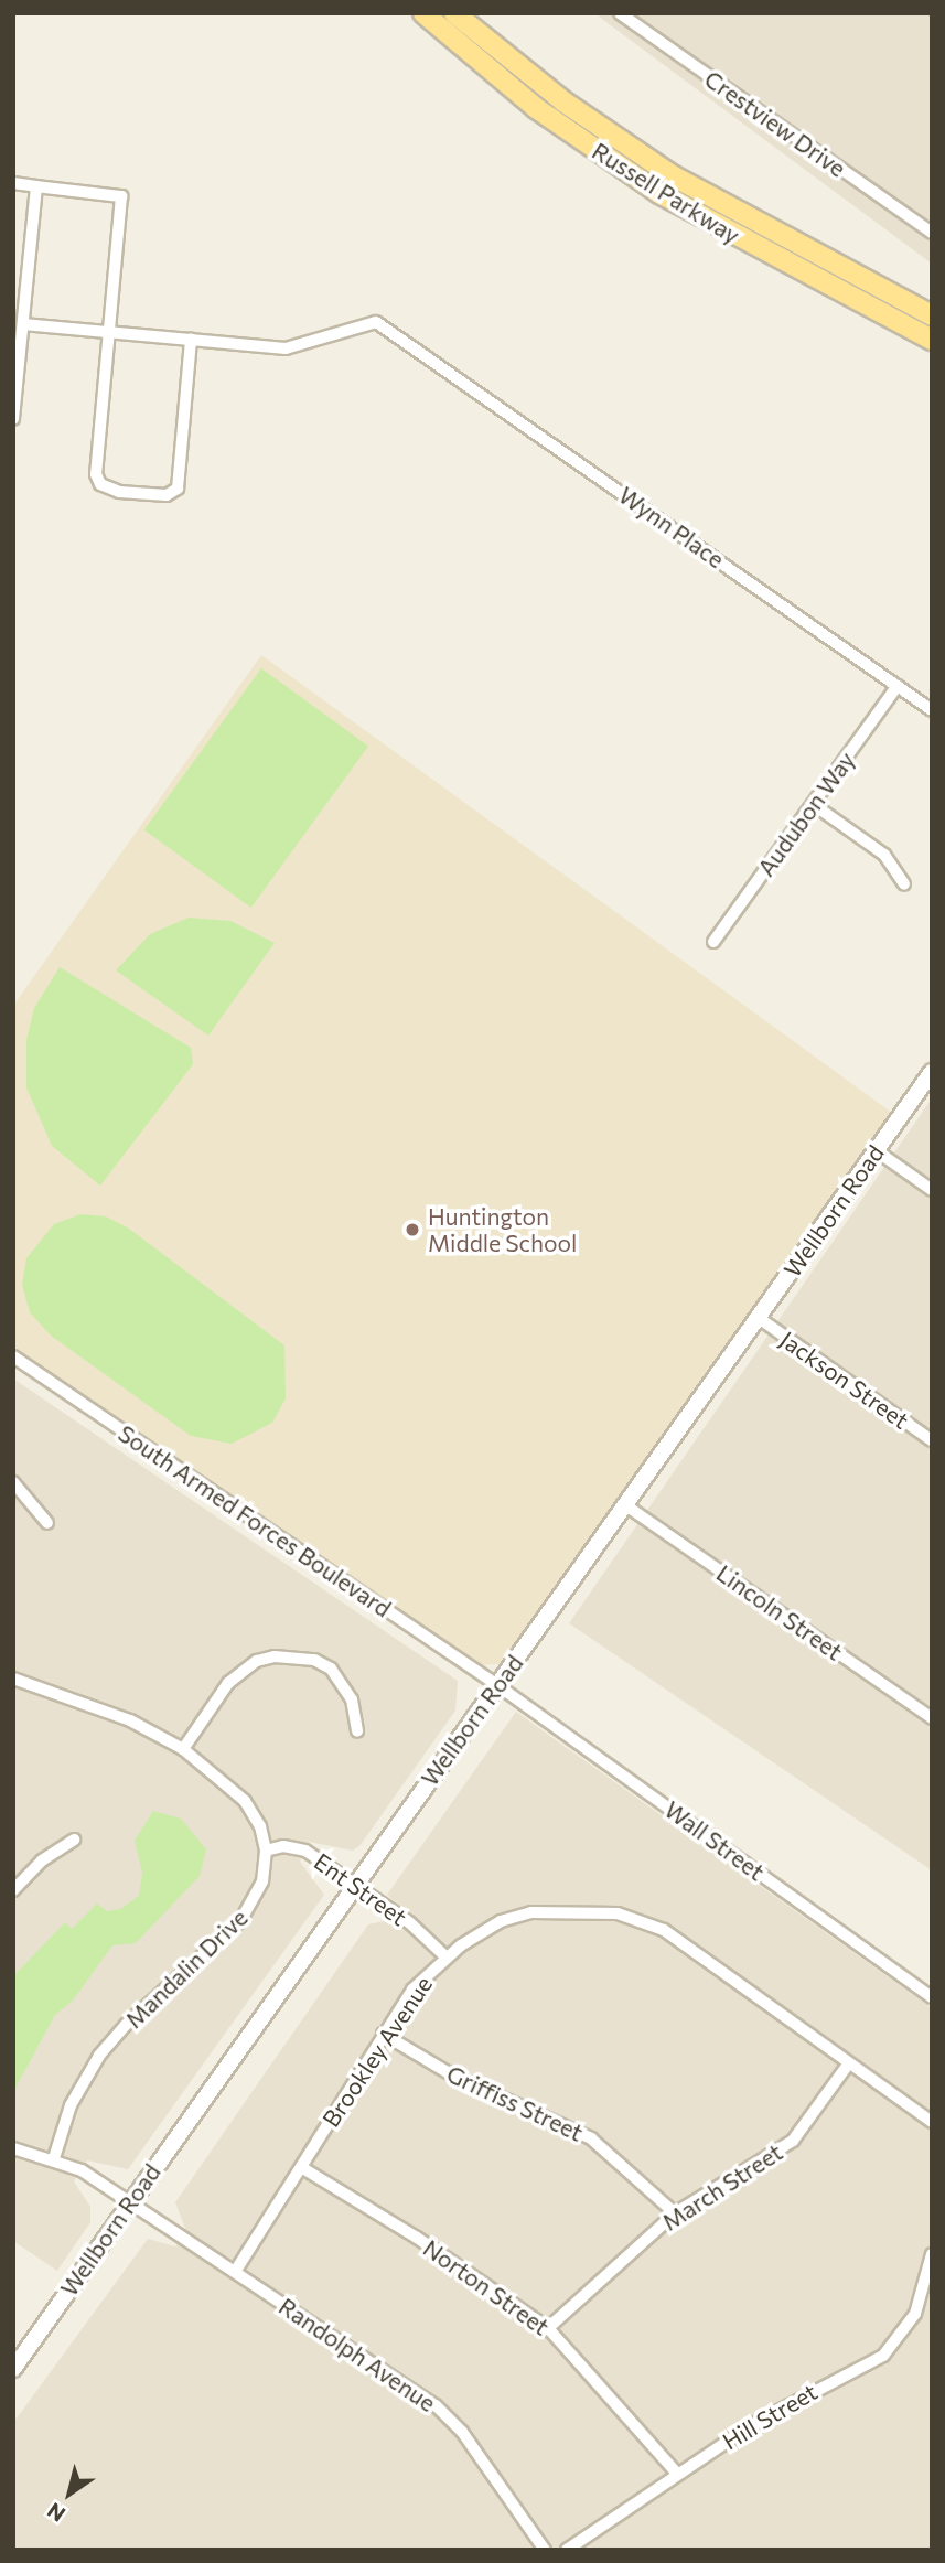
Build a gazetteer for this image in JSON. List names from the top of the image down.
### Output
{
  "streets": {
    "main road": ["Russell Parkway"],
    "street": [
      "Crestview Drive",
      "Wynn Place",
      "Audubon Way",
      "Wellborn Road",
      "Jackson Street",
      "South Armed Forces Boulevard",
      "Lincoln Street",
      "Wall Street",
      "Ent Street",
      "Mandalin Drive",
      "Brookley Avenue",
      "Griffiss Street",
      "March Street",
      "Norton Street",
      "Randolph Avenue",
      "Hill Street"
    ]
  },
  "crossings": [
    ["Wynn Place", "Audubon Way"],
    ["Wellborn Road", "Jackson Street"],
    ["Wellborn Road", "South Armed Forces Boulevard"],
    ["Wellborn Road", "Lincoln Street"],
    ["Wellborn Road", "Wall Street"],
    ["Wellborn Road", "Ent Street"],
    ["Wellborn Road", "Randolph Avenue"],
    ["South Armed Forces Boulevard", "Wall Street"],
    ["Ent Street", "Mandalin Drive"],
    ["Ent Street", "Brookley Avenue"],
    ["Mandalin Drive", "Randolph Avenue"],
    ["Brookley Avenue", "Griffiss Street"],
    ["Brookley Avenue", "March Street"],
    ["Brookley Avenue", "Norton Street"],
    ["Brookley Avenue", "Randolph Avenue"],
    ["Griffiss Street", "March Street"],
    ["March Street", "Norton Street"],
    ["Norton Street", "Hill Street"]
  ],
  "places": ["Huntington Middle School"],
  "north": "bottom left"
}
